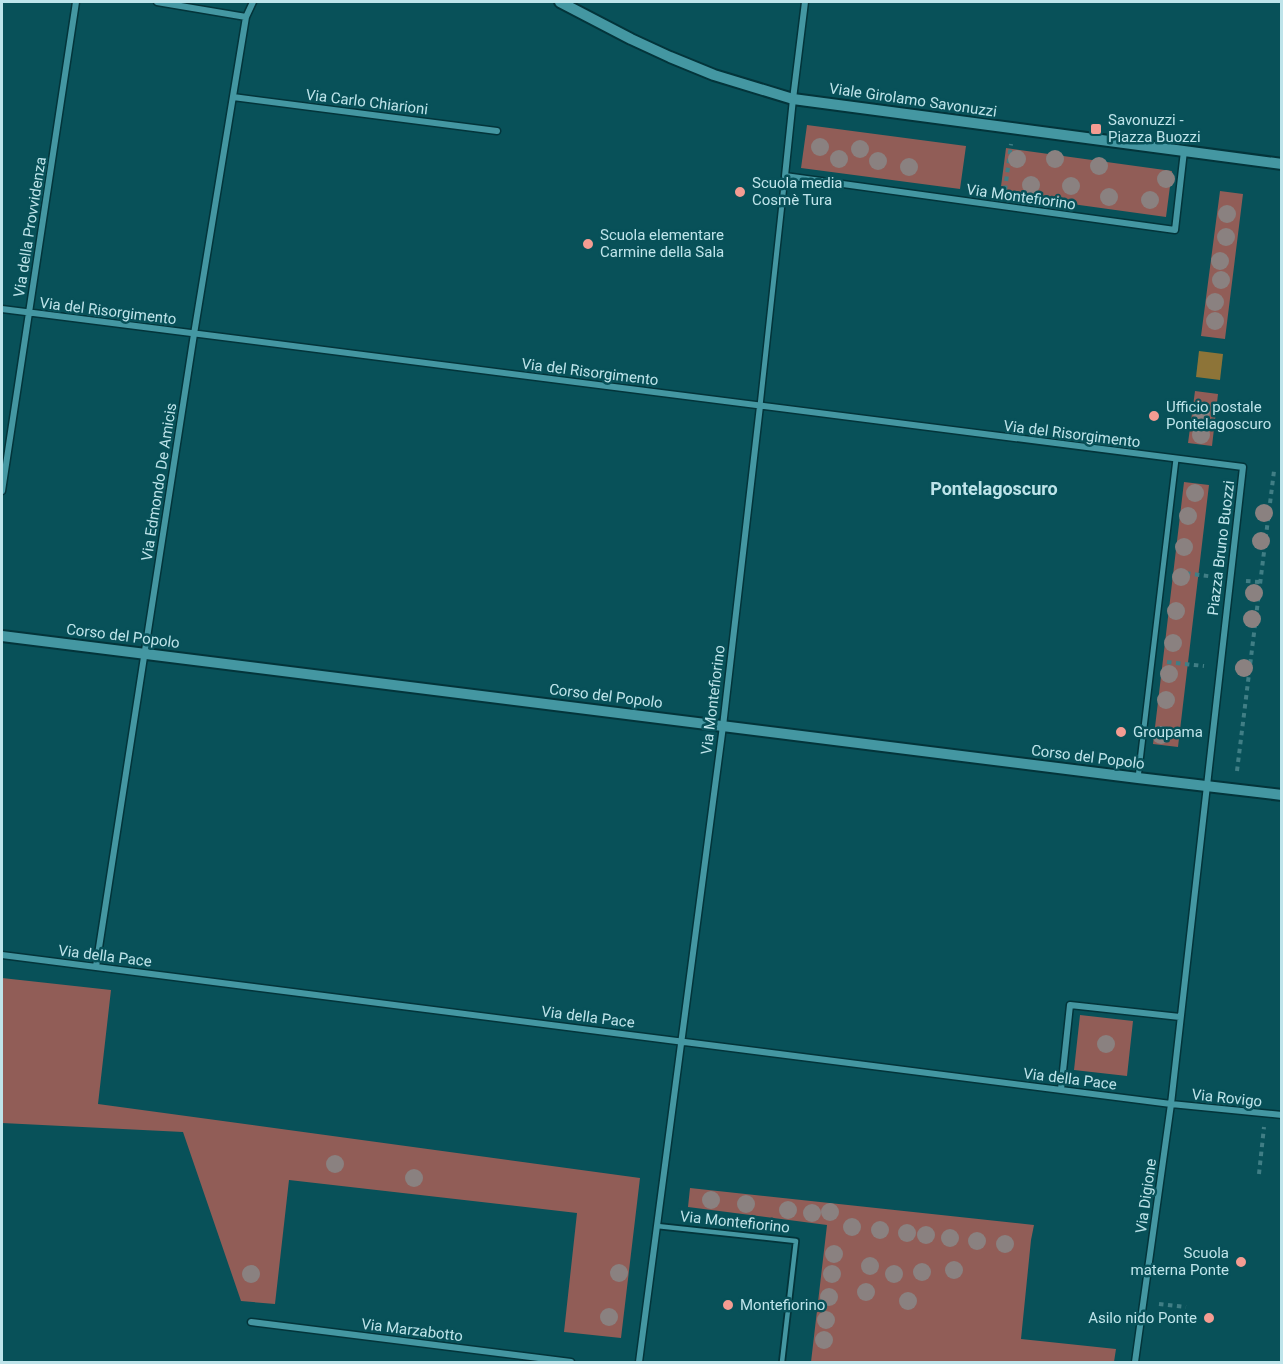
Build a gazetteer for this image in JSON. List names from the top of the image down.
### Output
{
  "streets": {
    "street": [
      "Viale Girolamo Savonuzzi",
      "Via Carlo Chiarioni",
      "Via Montefiorino",
      "Via della Provvidenza",
      "Via del Risorgimento",
      "Via Edmondo De Amicis",
      "Piazza Bruno Buozzi",
      "Corso del Popolo",
      "Via della Pace",
      "Via Rovigo",
      "Via Digione",
      "Via Marzabotto"
    ]
  },
  "crossings": [
    ["Viale Girolamo Savonuzzi", "Via Montefiorino"],
    ["Via Carlo Chiarioni", "Via Edmondo De Amicis"],
    ["Via Montefiorino", "Via del Risorgimento"],
    ["Via Montefiorino", "Corso del Popolo"],
    ["Via Montefiorino", "Via della Pace"],
    ["Via della Provvidenza", "Via del Risorgimento"],
    ["Via del Risorgimento", "Via Edmondo De Amicis"],
    ["Via del Risorgimento", "Piazza Bruno Buozzi"],
    ["Via Edmondo De Amicis", "Corso del Popolo"],
    ["Via Edmondo De Amicis", "Via della Pace"],
    ["Piazza Bruno Buozzi", "Corso del Popolo"],
    ["Piazza Bruno Buozzi", "Via della Pace"],
    ["Piazza Bruno Buozzi", "Via Rovigo"],
    ["Piazza Bruno Buozzi", "Via Digione"],
    ["Via della Pace", "Via Rovigo"],
    ["Via della Pace", "Via Digione"],
    ["Via Rovigo", "Via Digione"]
  ],
  "districts": ["Pontelagoscuro"],
  "places": {
    "transit": ["Savonuzzi - Piazza Buozzi"],
    "other": [
      "Scuola media Cosmè Tura",
      "Scuola elementare Carmine della Sala",
      "Ufficio postale Pontelagoscuro",
      "Groupama",
      "Scuola materna Ponte",
      "Montefiorino",
      "Asilo nido Ponte"
    ]
  }
}
